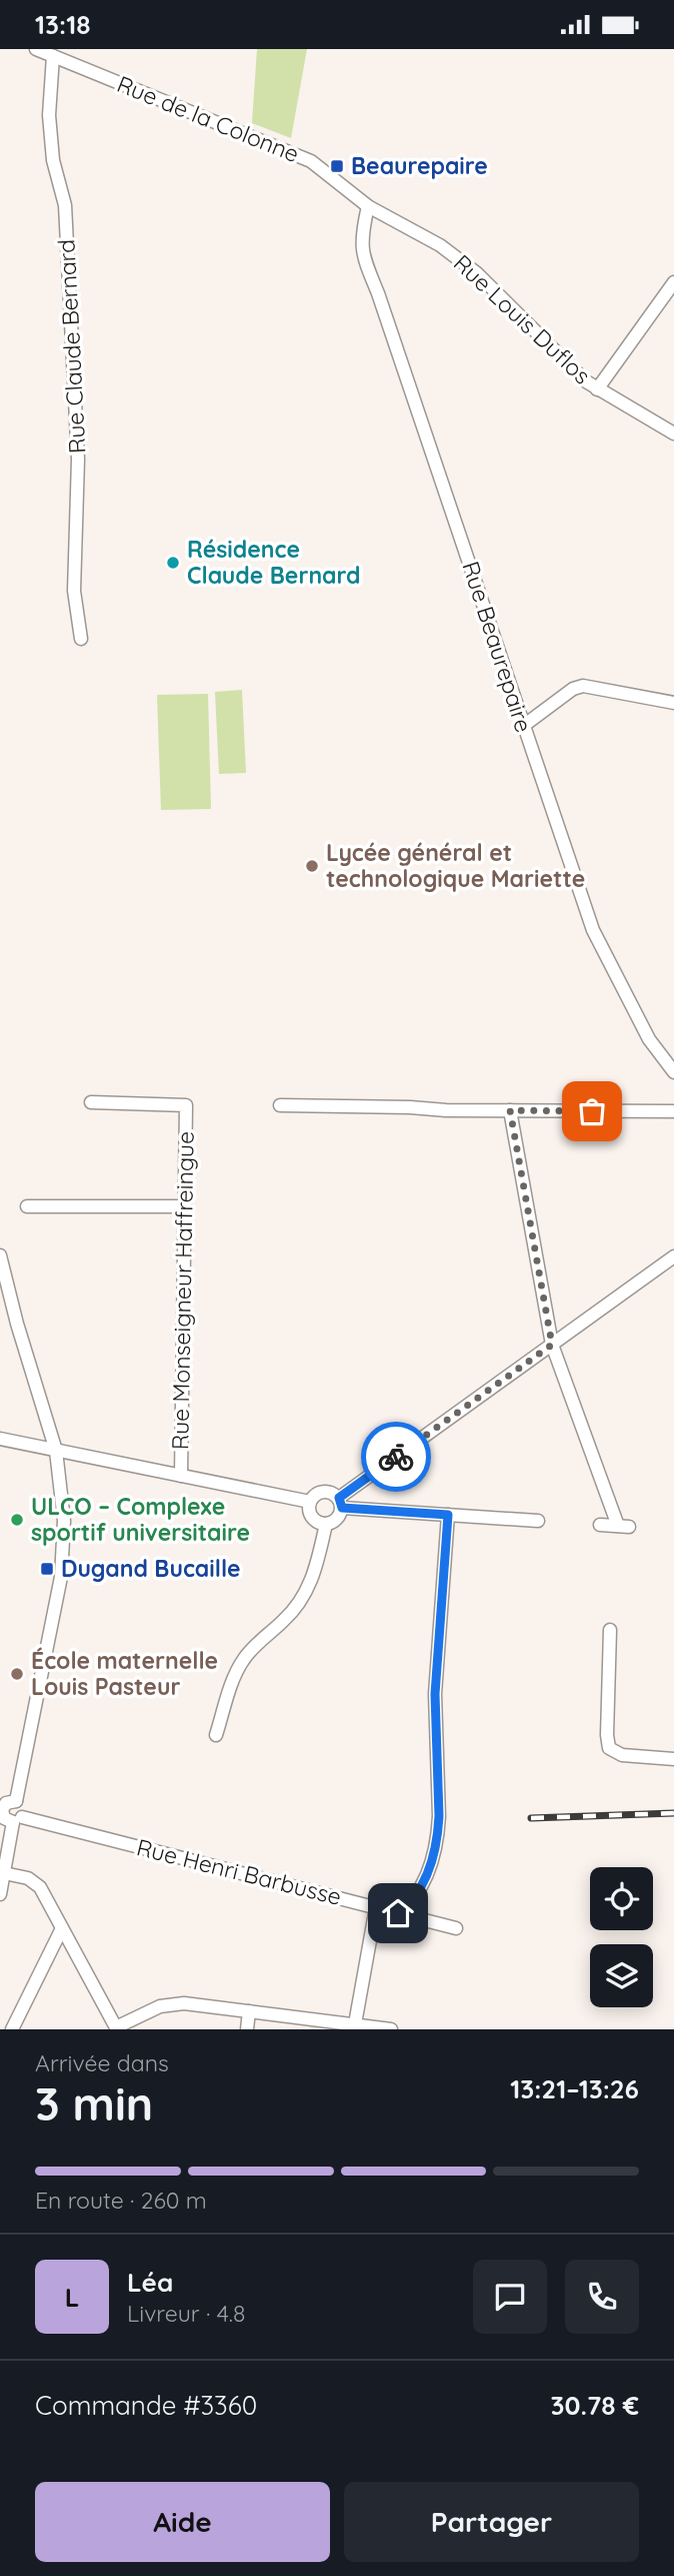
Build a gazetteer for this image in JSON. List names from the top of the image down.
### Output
{
  "streets": {
    "street": [
      "Rue de la Colonne",
      "Rue Louis Duflos",
      "Rue Claude Bernard",
      "Rue Beaurepaire",
      "Rue Monseigneur Haffreingue",
      "Rue Henri Barbusse"
    ]
  },
  "crossings": [
    ["Rue de la Colonne", "Rue Louis Duflos"],
    ["Rue de la Colonne", "Rue Claude Bernard"],
    ["Rue de la Colonne", "Rue Beaurepaire"],
    ["Rue Louis Duflos", "Rue Beaurepaire"]
  ],
  "places": {
    "transit": ["Beaurepaire", "Dugand Bucaille"],
    "other": [
      "Résidence Claude Bernard",
      "Lycée général et technologique Mariette",
      "ULCO – Complexe sportif universitaire",
      "École maternelle Louis Pasteur"
    ]
  },
  "page": {
    "status": "13:18",
    "heading": ["3 min", "Arrivée dans", "13:21–13:26"],
    "panel": [
      "Léa",
      "Livreur · 4.8",
      "Commande #3360",
      "30.78 €"
    ],
    "bar": "En route · 260 m",
    "round": "L",
    "buttons": ["Aide", "Partager"]
  }
}
